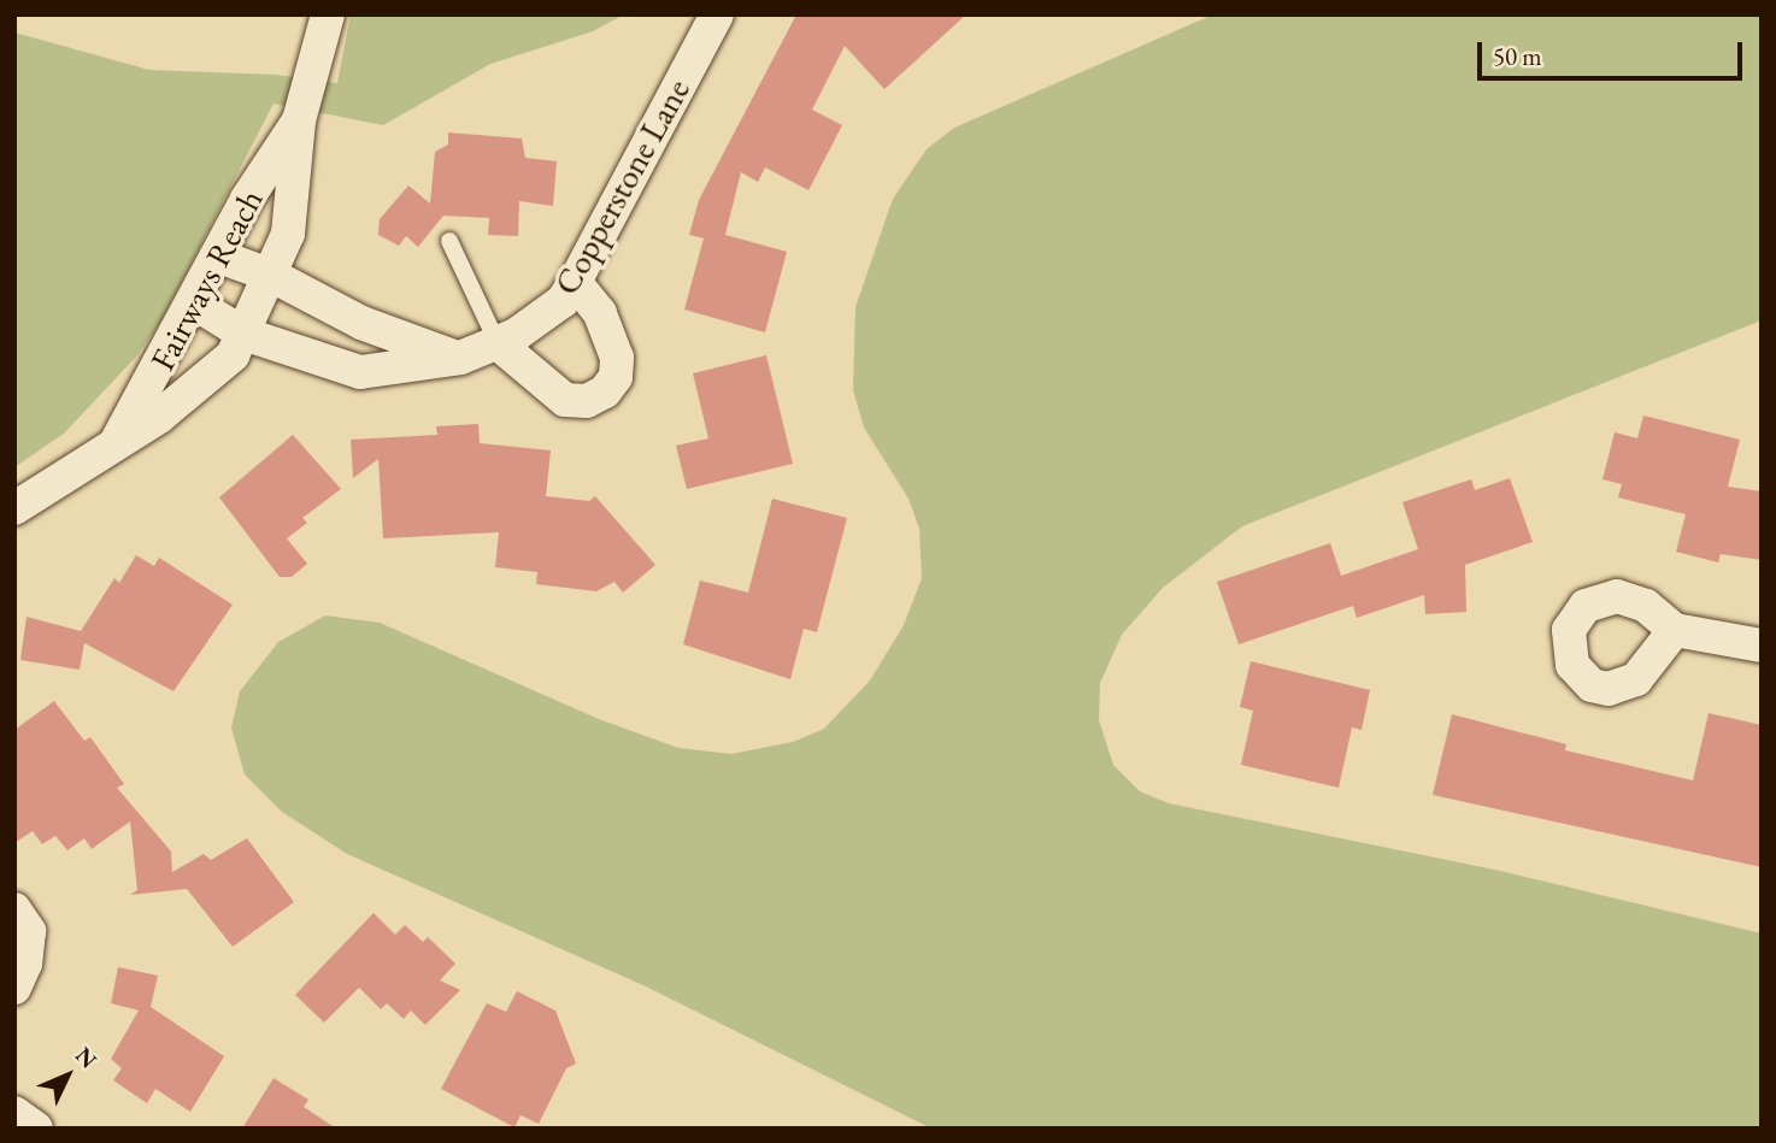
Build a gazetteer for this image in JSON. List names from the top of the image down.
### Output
{
  "streets": {
    "street": ["Copperstone Lane", "Fairways Reach"]
  },
  "crossings": [
    ["Copperstone Lane", "Fairways Reach"]
  ],
  "scale_bar": "50 m",
  "north": "top right"
}
